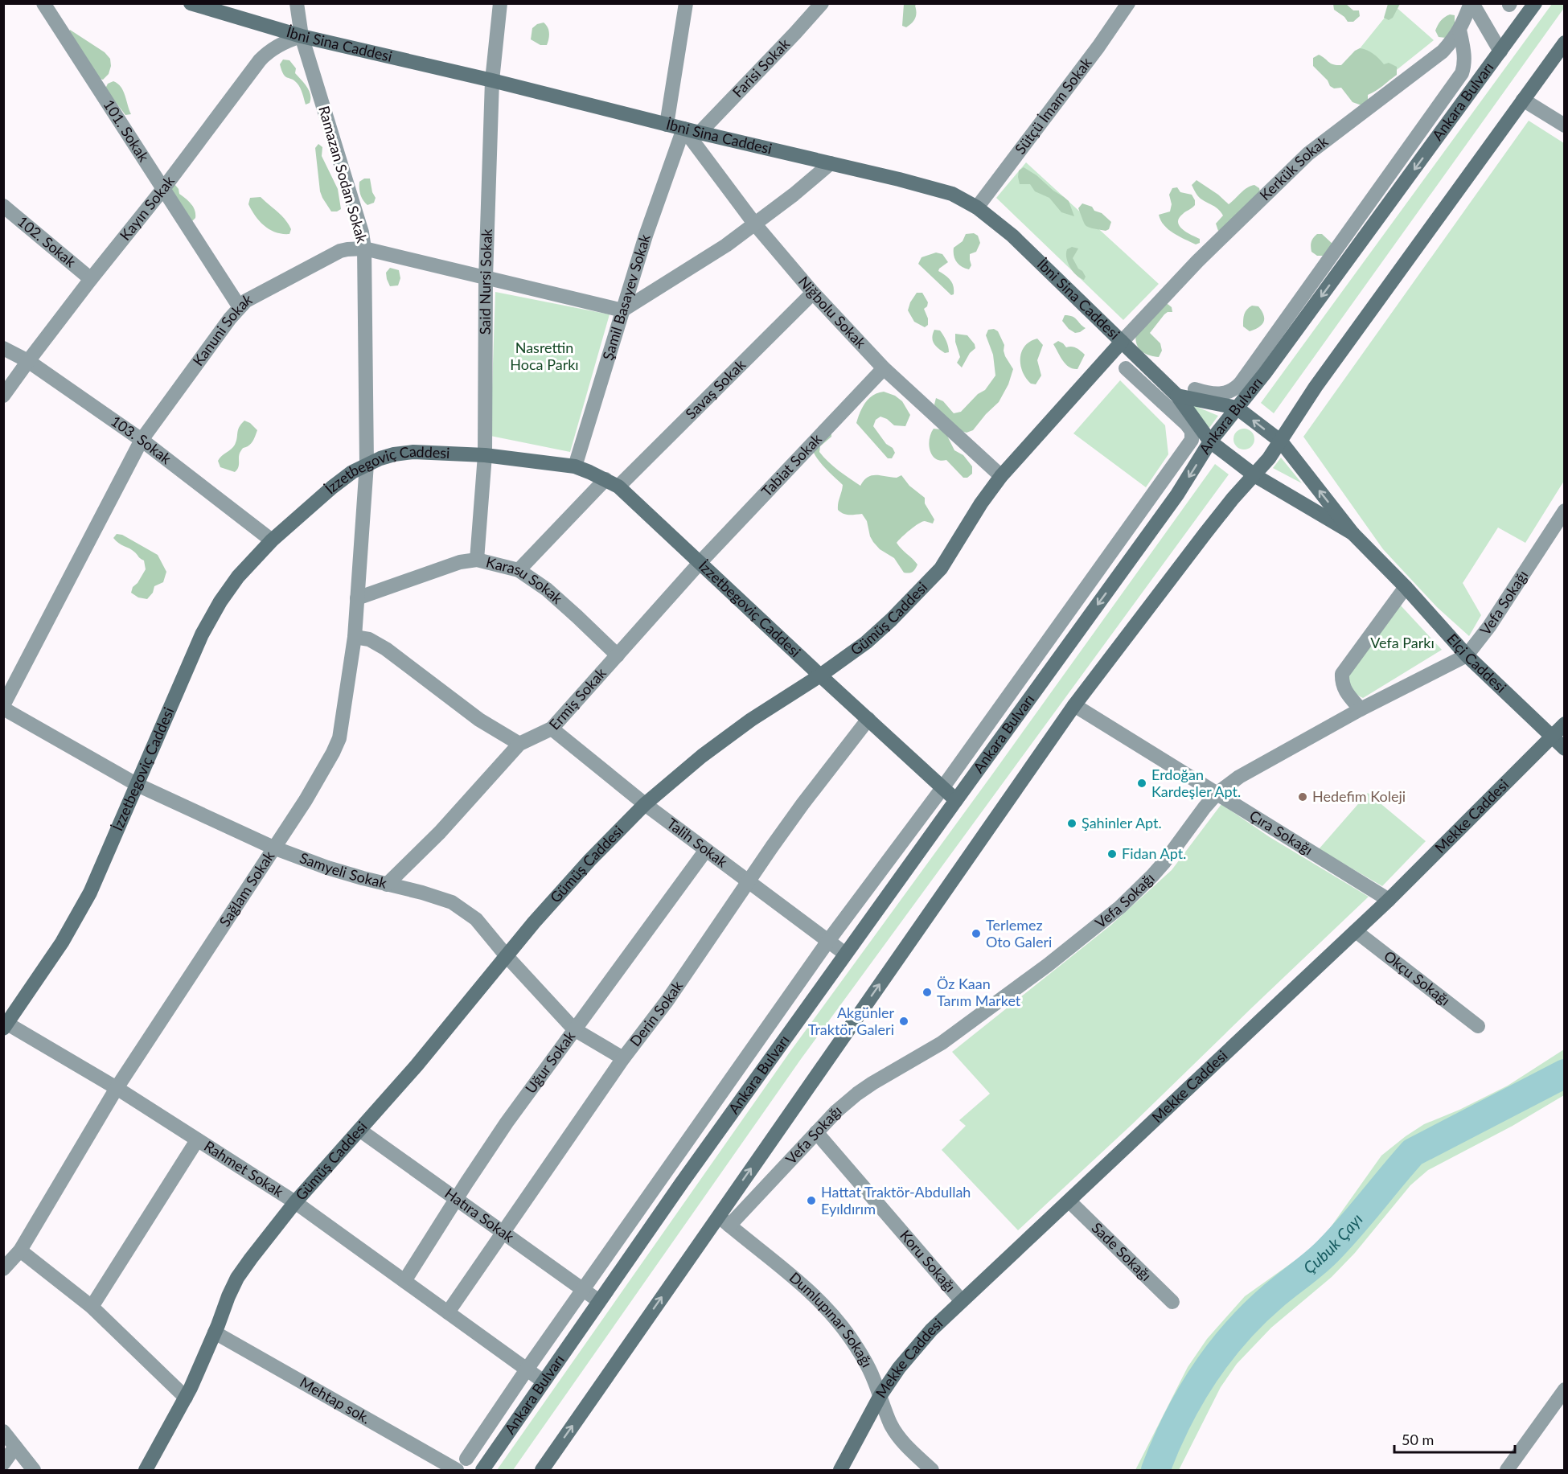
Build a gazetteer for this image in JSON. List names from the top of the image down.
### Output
{
  "streets": {
    "street": [
      "İbni Sina Caddesi",
      "Farisi Sokak",
      "Ankara Bulvarı",
      "Sütçü İmam Sokak",
      "101. Sokak",
      "Kerkük Sokak",
      "Ramazan Sodan Sokak",
      "Kayın Sokak",
      "102. Sokak",
      "Said Nursi Sokak",
      "Şamil Basayev Sokak",
      "Niğbolu Sokak",
      "Kanuni Sokak",
      "Savaş Sokak",
      "103. Sokak",
      "Tabiat Sokak",
      "İzzetbegoviç Caddesi",
      "Karasu Sokak",
      "Vefa Sokağı",
      "Gümüş Caddesi",
      "Elçi Caddesi",
      "Ermiş Sokak",
      "Mekke Caddesi",
      "Çıra Sokağı",
      "Talih Sokak",
      "Samyeli Sokak",
      "Sağlam Sokak",
      "Okçu Sokağı",
      "Derin Sokak",
      "Uğur Sokak",
      "Rahmet Sokak",
      "Hatıra Sokak",
      "Sade Sokağı",
      "Koru Sokağı",
      "Dumlupınar Sokağı",
      "Mehtap sok."
    ]
  },
  "crossings": [
    ["İbni Sina Caddesi", "Farisi Sokak"],
    ["İbni Sina Caddesi", "Ankara Bulvarı"],
    ["İbni Sina Caddesi", "Sütçü İmam Sokak"],
    ["İbni Sina Caddesi", "Kerkük Sokak"],
    ["İbni Sina Caddesi", "Ramazan Sodan Sokak"],
    ["İbni Sina Caddesi", "Kayın Sokak"],
    ["İbni Sina Caddesi", "Said Nursi Sokak"],
    ["İbni Sina Caddesi", "Şamil Basayev Sokak"],
    ["İbni Sina Caddesi", "Niğbolu Sokak"],
    ["İbni Sina Caddesi", "Gümüş Caddesi"],
    ["İbni Sina Caddesi", "Elçi Caddesi"],
    ["Ankara Bulvarı", "İzzetbegoviç Caddesi"],
    ["Ankara Bulvarı", "Elçi Caddesi"],
    ["Ankara Bulvarı", "Talih Sokak"],
    ["Ankara Bulvarı", "Rahmet Sokak"],
    ["Ankara Bulvarı", "Hatıra Sokak"],
    ["101. Sokak", "Kayın Sokak"],
    ["101. Sokak", "Kanuni Sokak"],
    ["Kerkük Sokak", "Gümüş Caddesi"],
    ["Ramazan Sodan Sokak", "Kayın Sokak"],
    ["Ramazan Sodan Sokak", "Kanuni Sokak"],
    ["Ramazan Sodan Sokak", "İzzetbegoviç Caddesi"],
    ["Ramazan Sodan Sokak", "Sağlam Sokak"],
    ["Kayın Sokak", "102. Sokak"],
    ["Kayın Sokak", "103. Sokak"],
    ["Said Nursi Sokak", "Kanuni Sokak"],
    ["Said Nursi Sokak", "İzzetbegoviç Caddesi"],
    ["Said Nursi Sokak", "Karasu Sokak"],
    ["Şamil Basayev Sokak", "Niğbolu Sokak"],
    ["Şamil Basayev Sokak", "Kanuni Sokak"],
    ["Şamil Basayev Sokak", "İzzetbegoviç Caddesi"],
    ["Niğbolu Sokak", "Savaş Sokak"],
    ["Niğbolu Sokak", "Tabiat Sokak"],
    ["Niğbolu Sokak", "Gümüş Caddesi"],
    ["Kanuni Sokak", "103. Sokak"],
    ["Kanuni Sokak", "Samyeli Sokak"],
    ["Savaş Sokak", "İzzetbegoviç Caddesi"],
    ["103. Sokak", "İzzetbegoviç Caddesi"],
    ["Tabiat Sokak", "İzzetbegoviç Caddesi"],
    ["Tabiat Sokak", "Ermiş Sokak"],
    ["İzzetbegoviç Caddesi", "Gümüş Caddesi"],
    ["İzzetbegoviç Caddesi", "Ermiş Sokak"],
    ["İzzetbegoviç Caddesi", "Samyeli Sokak"],
    ["İzzetbegoviç Caddesi", "Sağlam Sokak"],
    ["İzzetbegoviç Caddesi", "Derin Sokak"],
    ["İzzetbegoviç Caddesi", "Rahmet Sokak"],
    ["Karasu Sokak", "Ermiş Sokak"],
    ["Karasu Sokak", "Sağlam Sokak"],
    ["Vefa Sokağı", "Elçi Caddesi"],
    ["Vefa Sokağı", "Çıra Sokağı"],
    ["Vefa Sokağı", "Koru Sokağı"],
    ["Vefa Sokağı", "Dumlupınar Sokağı"],
    ["Gümüş Caddesi", "Talih Sokak"],
    ["Gümüş Caddesi", "Samyeli Sokak"],
    ["Gümüş Caddesi", "Rahmet Sokak"],
    ["Gümüş Caddesi", "Hatıra Sokak"],
    ["Gümüş Caddesi", "Mehtap sok."],
    ["Elçi Caddesi", "Mekke Caddesi"],
    ["Ermiş Sokak", "Talih Sokak"],
    ["Ermiş Sokak", "Samyeli Sokak"],
    ["Mekke Caddesi", "Çıra Sokağı"],
    ["Mekke Caddesi", "Okçu Sokağı"],
    ["Mekke Caddesi", "Sade Sokağı"],
    ["Mekke Caddesi", "Koru Sokağı"],
    ["Mekke Caddesi", "Dumlupınar Sokağı"],
    ["Talih Sokak", "Derin Sokak"],
    ["Talih Sokak", "Uğur Sokak"],
    ["Samyeli Sokak", "Sağlam Sokak"],
    ["Samyeli Sokak", "Derin Sokak"],
    ["Samyeli Sokak", "Uğur Sokak"],
    ["Sağlam Sokak", "Rahmet Sokak"],
    ["Derin Sokak", "Rahmet Sokak"],
    ["Derin Sokak", "Hatıra Sokak"],
    ["Uğur Sokak", "Rahmet Sokak"],
    ["Uğur Sokak", "Hatıra Sokak"]
  ],
  "water": ["Çubuk Çayı"],
  "parks": ["Nasrettin Hoca Parkı", "Vefa Parkı"],
  "places": [
    "Erdoğan Kardeşler Apt.",
    "Hedefim Koleji",
    "Şahinler Apt.",
    "Fidan Apt.",
    "Terlemez Oto Galeri",
    "Öz Kaan Tarım Market",
    "Akgünler Traktör Galeri",
    "Hattat Traktör-Abdullah Eyıldırım"
  ],
  "scale_bar": "50 m"
}
